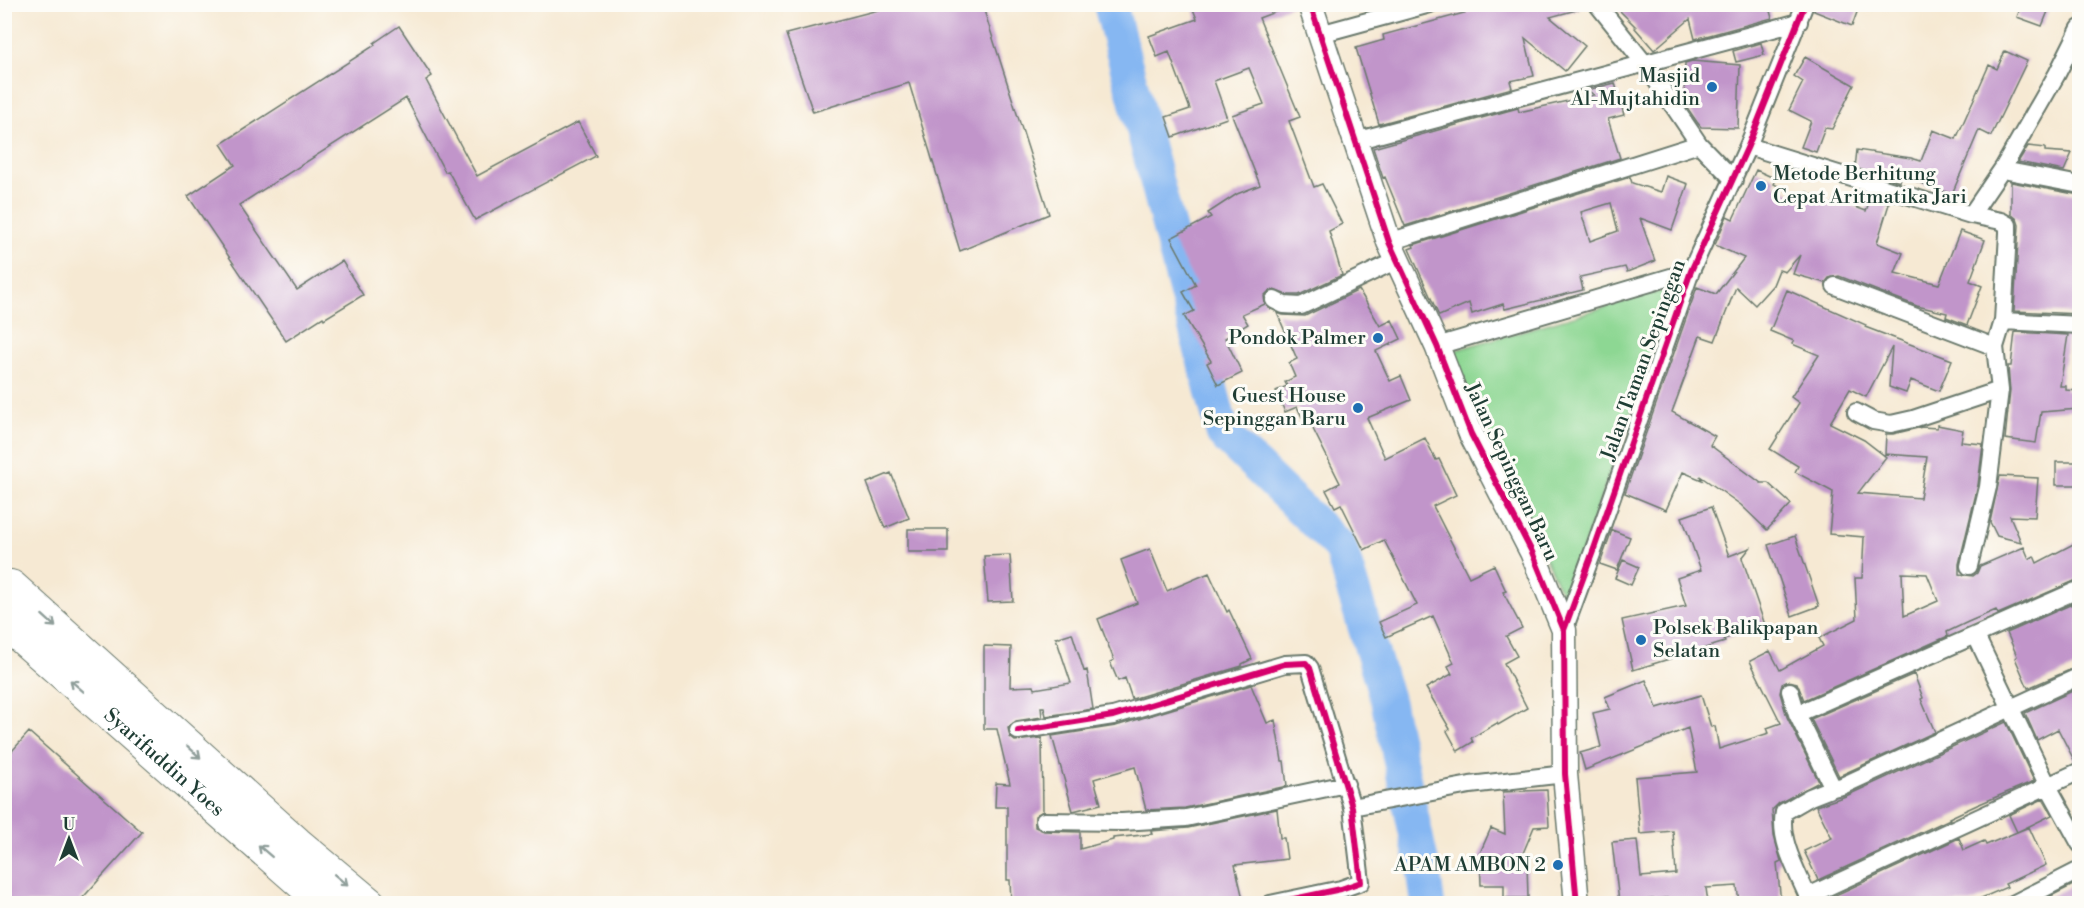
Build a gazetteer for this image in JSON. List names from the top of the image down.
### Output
{
  "streets": {
    "highway": ["Syarifuddin Yoes"],
    "street": ["Jalan Taman Sepinggan", "Jalan Sepinggan Baru"]
  },
  "crossings": [
    ["Jalan Taman Sepinggan", "Jalan Sepinggan Baru"]
  ],
  "places": [
    "Masjid Al-Mujtahidin",
    "Metode Berhitung Cepat Aritmatika Jari",
    "Pondok Palmer",
    "Guest House Sepinggan Baru",
    "Polsek Balikpapan Selatan",
    "APAM AMBON 2"
  ],
  "north": "top"
}
